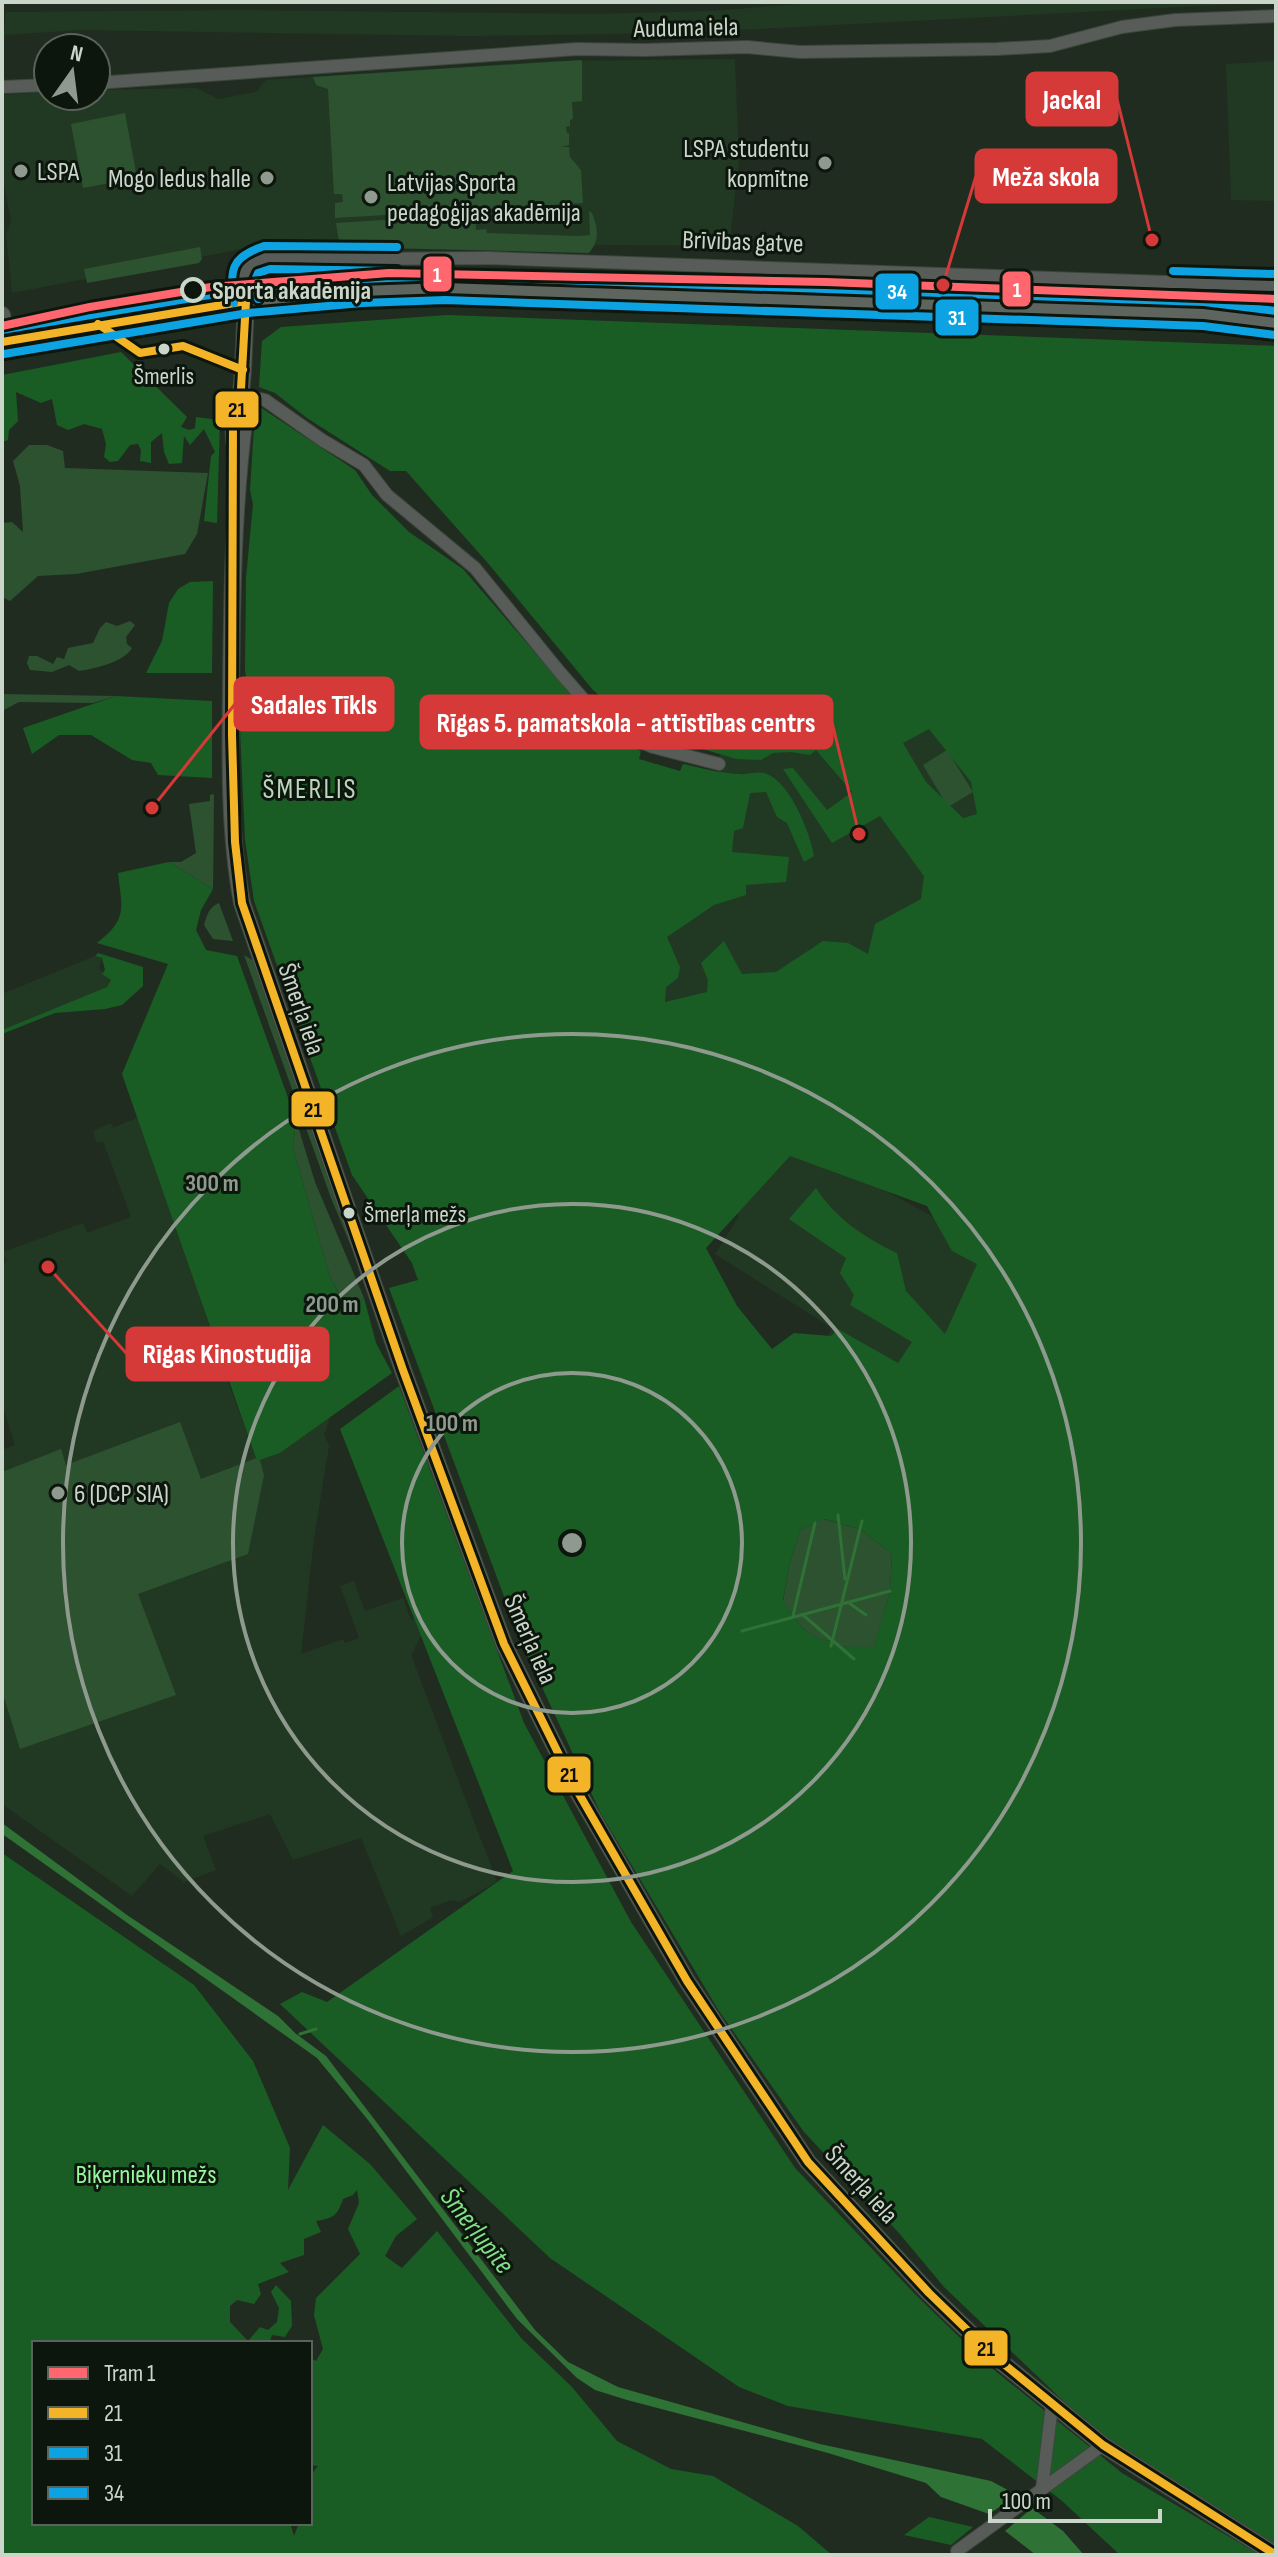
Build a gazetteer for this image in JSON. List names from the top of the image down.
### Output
{
  "streets": {
    "street": ["Auduma iela", "Brīvības gatve", "Šmerļa iela"]
  },
  "crossings": [
    ["Brīvības gatve", "Šmerļa iela"]
  ],
  "districts": ["ŠMERLIS"],
  "water": ["Šmerļupīte"],
  "parks": ["Biķernieku mežs"],
  "places": [
    "LSPA studentu kopmītne",
    "LSPA",
    "Mogo ledus halle",
    "Latvijas Sporta pedagoģijas akadēmija",
    "Jackal",
    "Meža skola",
    "Sporta akadēmija",
    "Šmerlis",
    "Sadales Tīkls",
    "Rīgas 5. pamatskola - attīstības centrs",
    "Šmerļa mežs",
    "Rīgas Kinostudija",
    "6 (DCP SIA)"
  ],
  "lines": [
    "transit line 34",
    "transit line 31",
    "tram line 1",
    "transit line 21"
  ],
  "legend": [
    "Tram 1",
    "21",
    "31",
    "34"
  ],
  "scale_bar": "100 m",
  "north": "top",
  "rings": ["300 m", "200 m", "100 m"]
}
